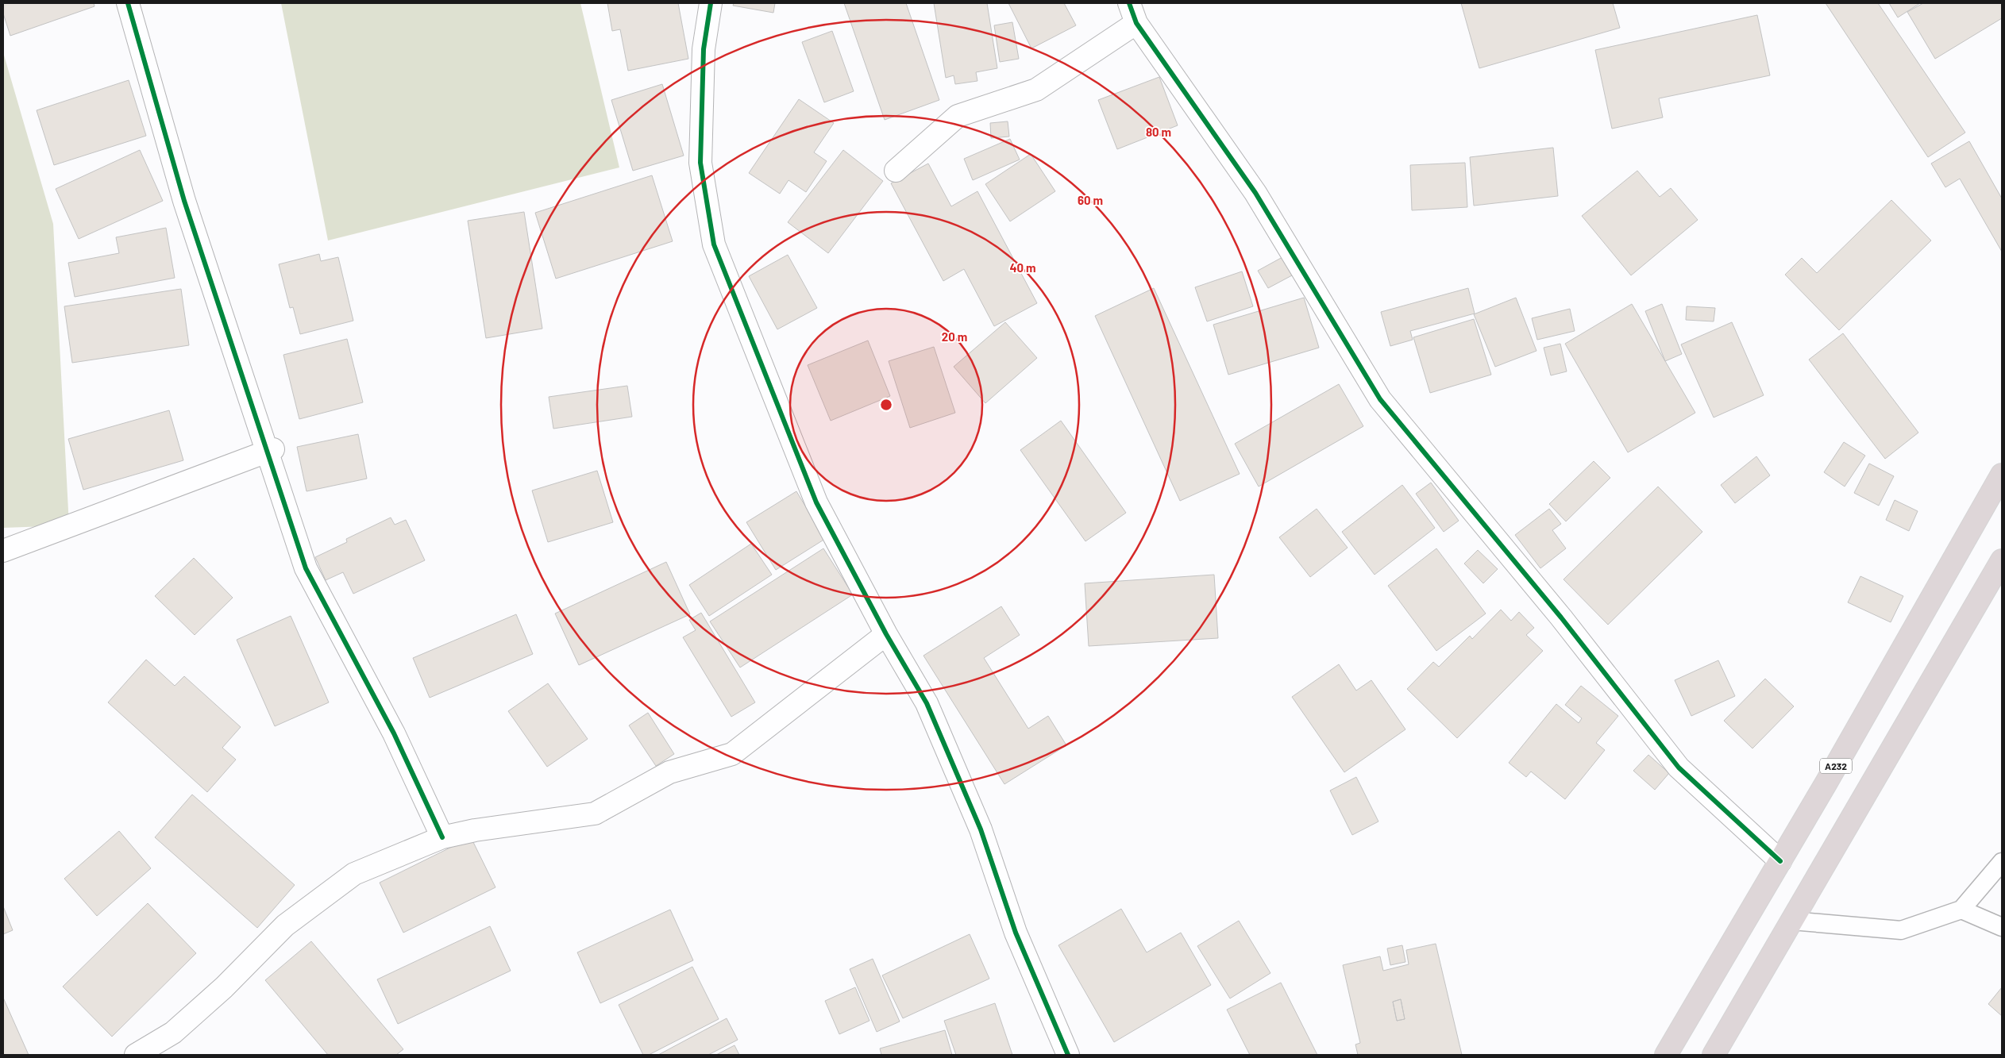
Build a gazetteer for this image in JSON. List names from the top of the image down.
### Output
{
  "streets": {
    "highway": ["A232"]
  },
  "rings": [
    "80 m",
    "60 m",
    "40 m",
    "20 m"
  ]
}
